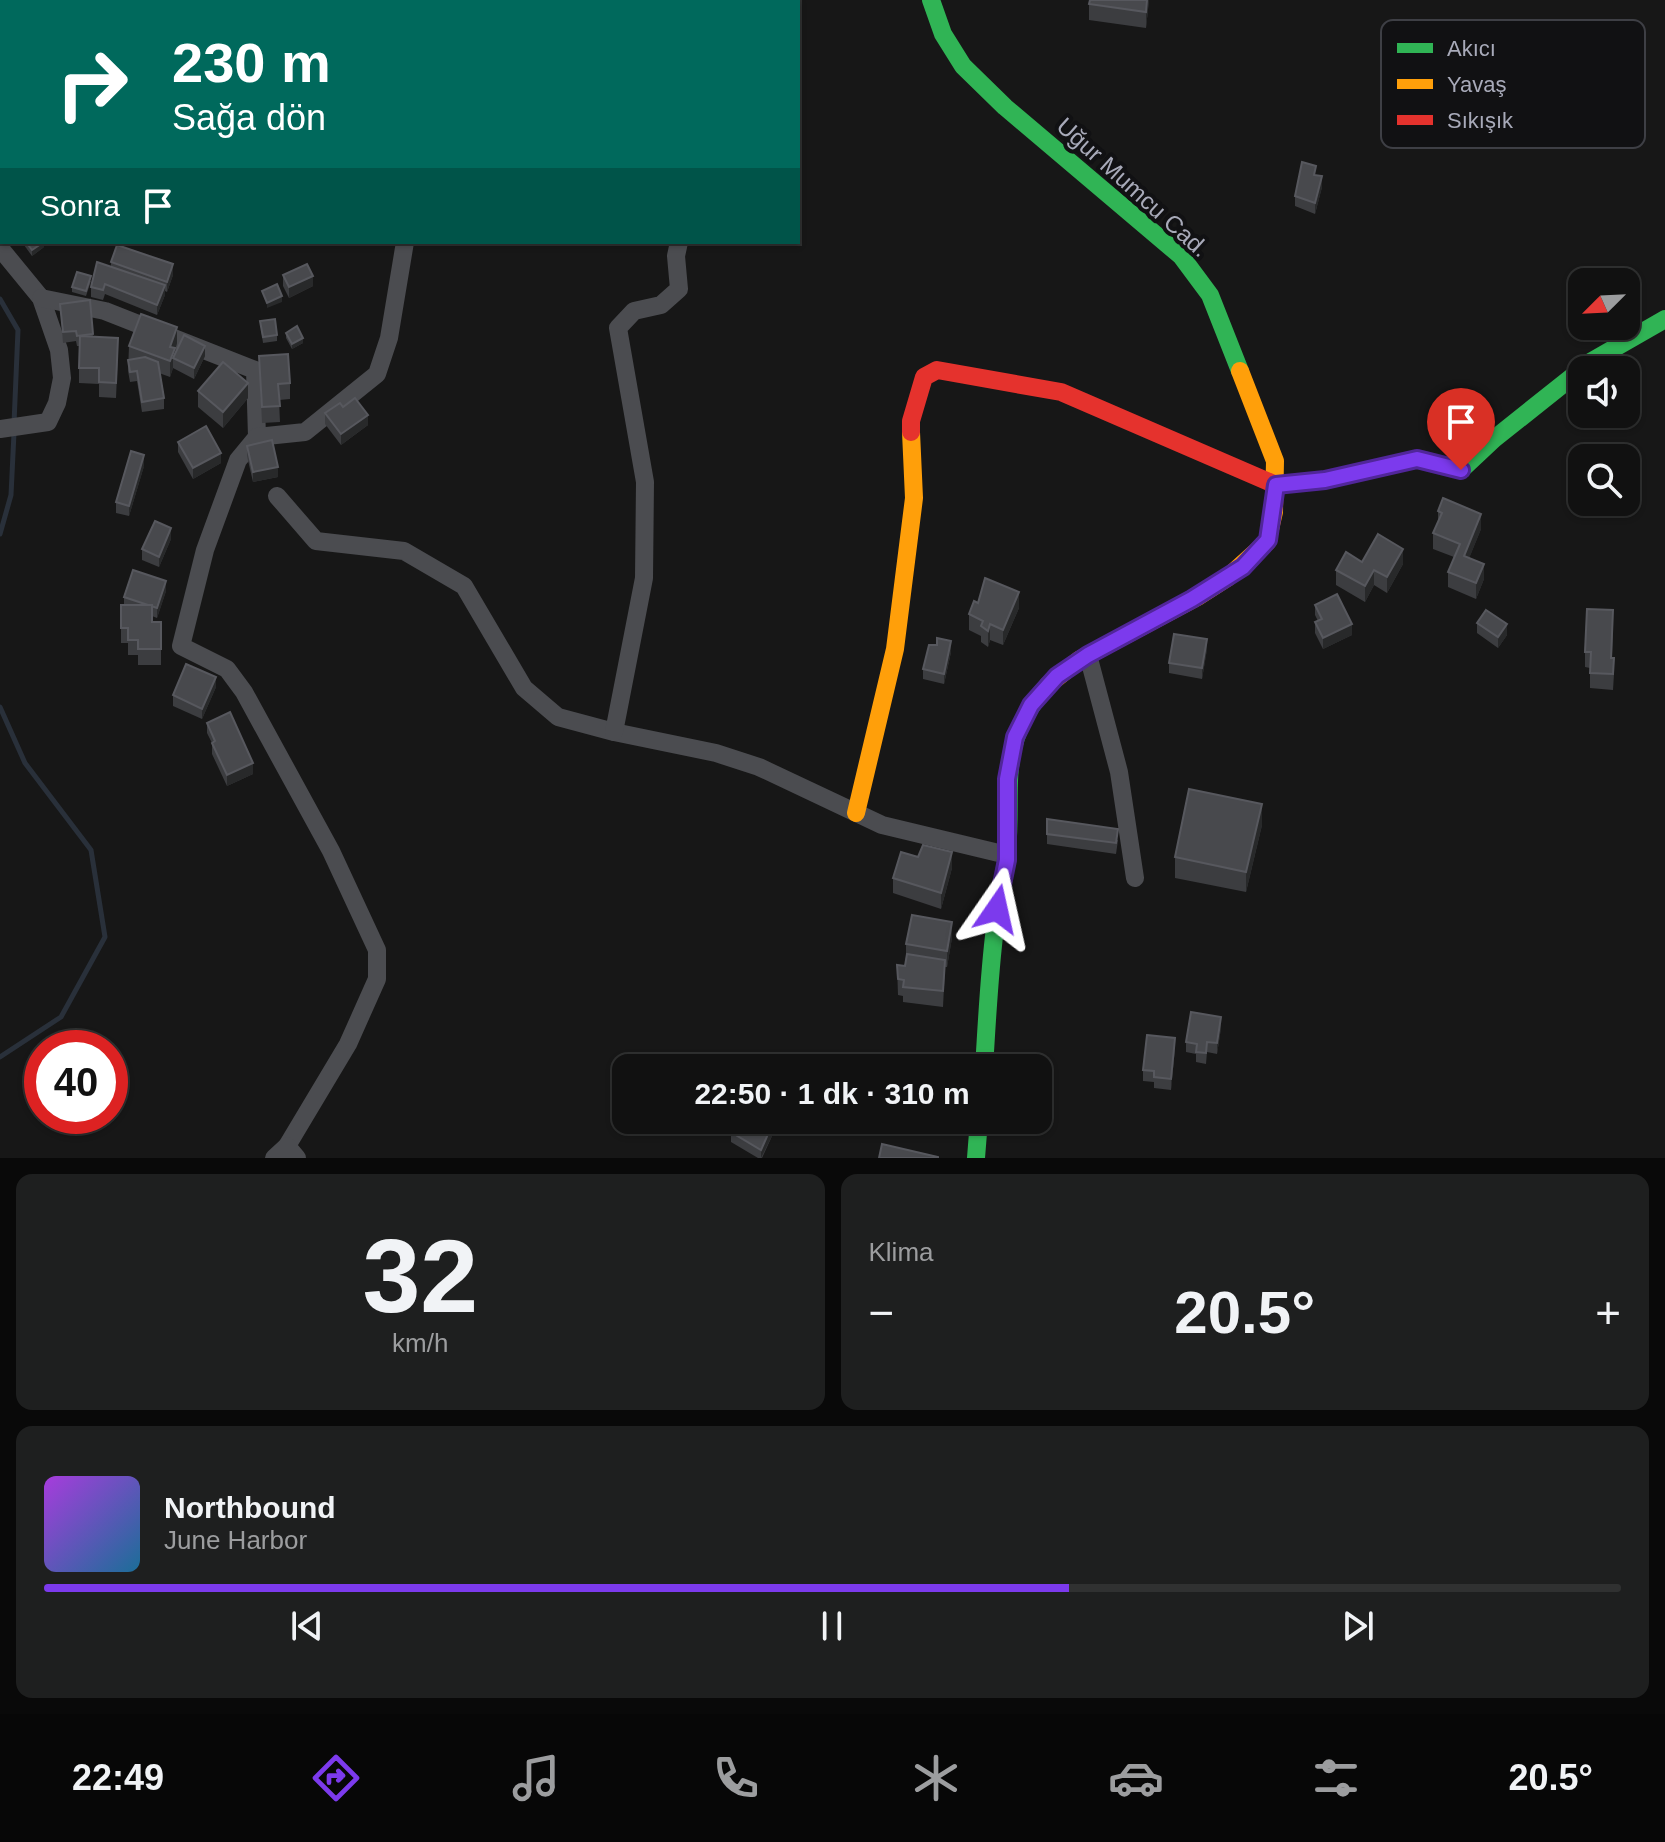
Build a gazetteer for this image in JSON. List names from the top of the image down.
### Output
{
  "streets": {
    "street": ["Uğur Mumcu Cad."]
  },
  "legend": ["Akıcı", "Yavaş", "Sıkışık"],
  "north": "bottom left",
  "page": {
    "turn": ["230 m", "Sağa dön"],
    "then": "Sonra",
    "limit": "40",
    "trip": "22:50 · 1 dk · 310 m",
    "tile": [
      ["32", "km/h"],
      "Klima"
    ],
    "heat": ["−", "20.5°", "+"],
    "song": ["Northbound", "June Harbor"],
    "tabs": ["22:49", "20.5°"]
  }
}
